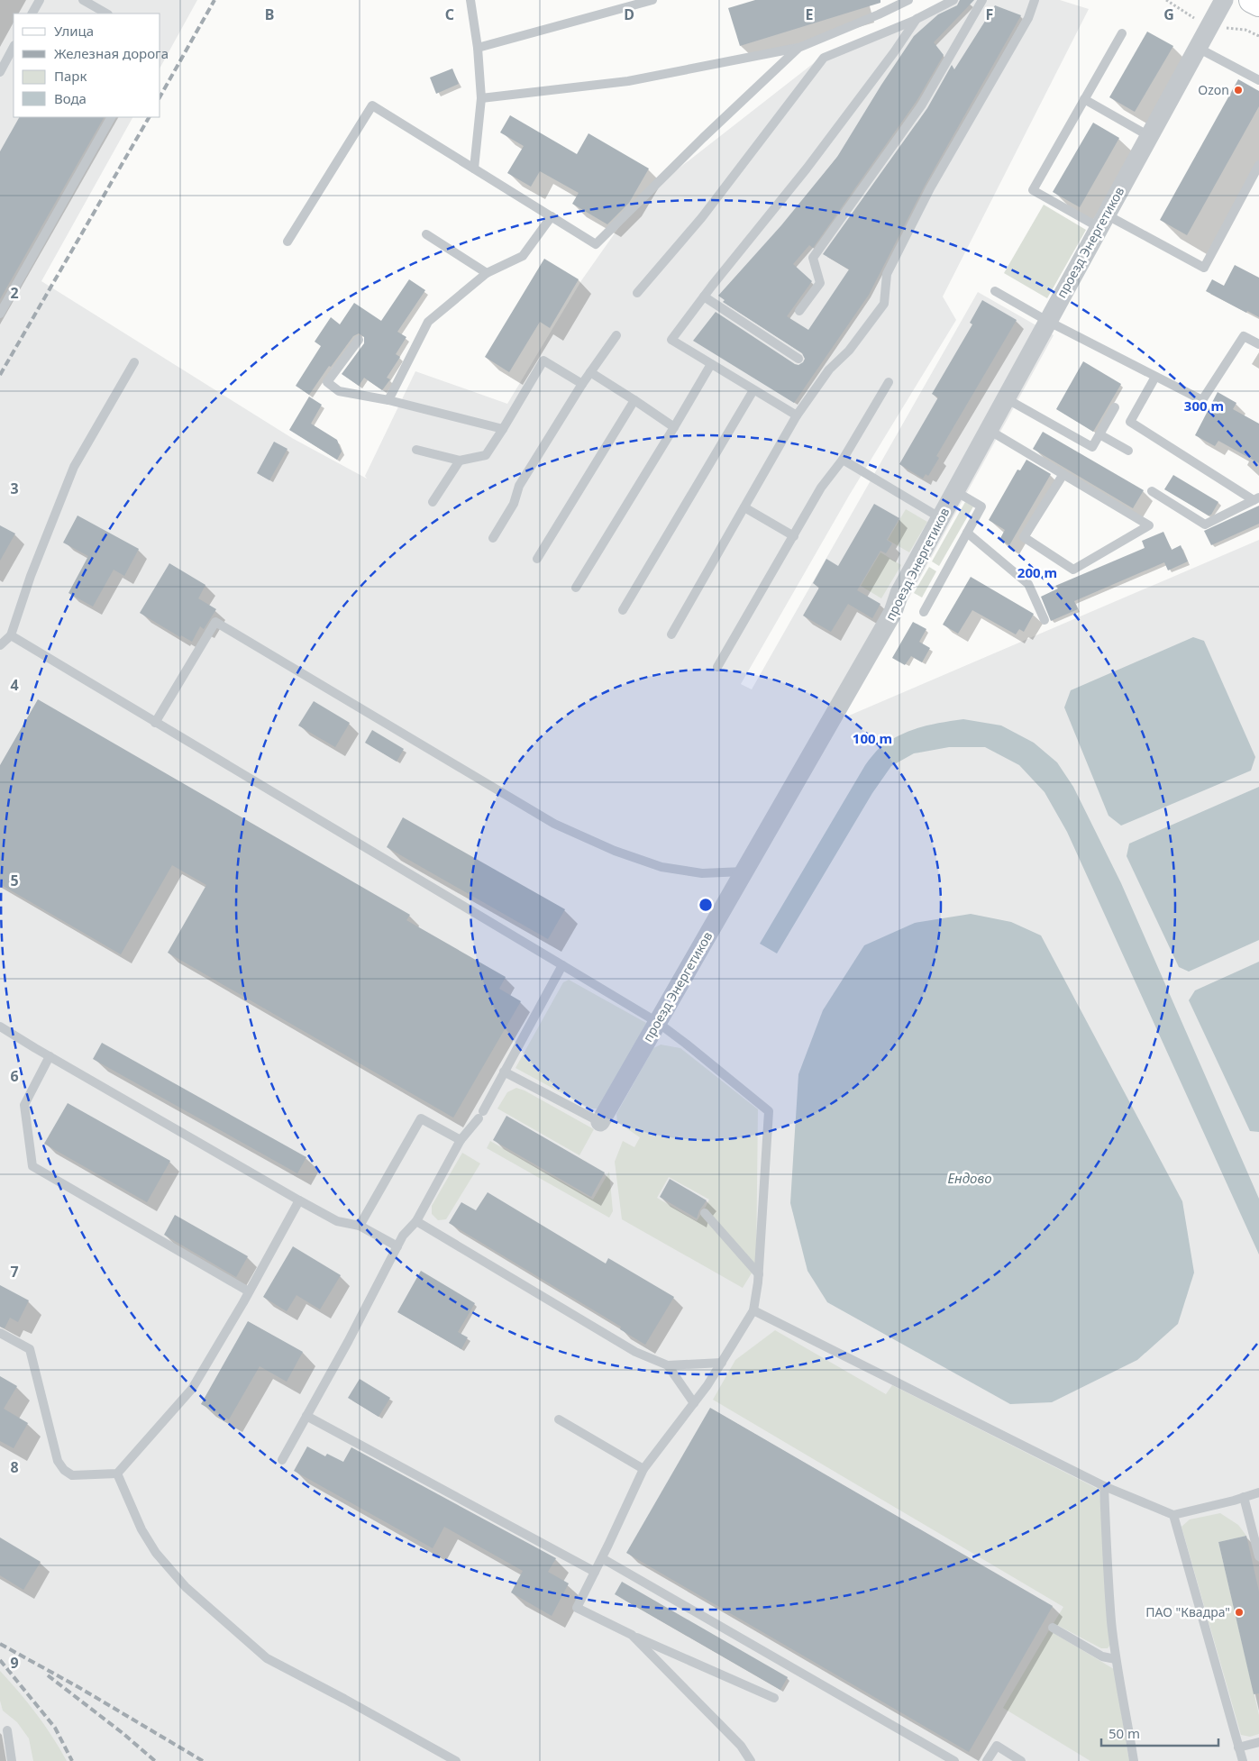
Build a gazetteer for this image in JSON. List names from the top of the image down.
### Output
{
  "streets": {
    "street": ["проезд Энергетиков"]
  },
  "water": ["Ендово"],
  "places": ["Ozon", "ПАО \"Квадра\""],
  "legend": [
    "Улица",
    "Железная дорога",
    "Парк",
    "Вода"
  ],
  "scale_bar": "50 m",
  "grid": {
    "columns": [
      "B",
      "C",
      "D",
      "E",
      "F",
      "G"
    ],
    "rows": [
      "2",
      "3",
      "4",
      "5",
      "6",
      "7",
      "8",
      "9"
    ]
  },
  "rings": ["300 m", "200 m", "100 m"]
}
